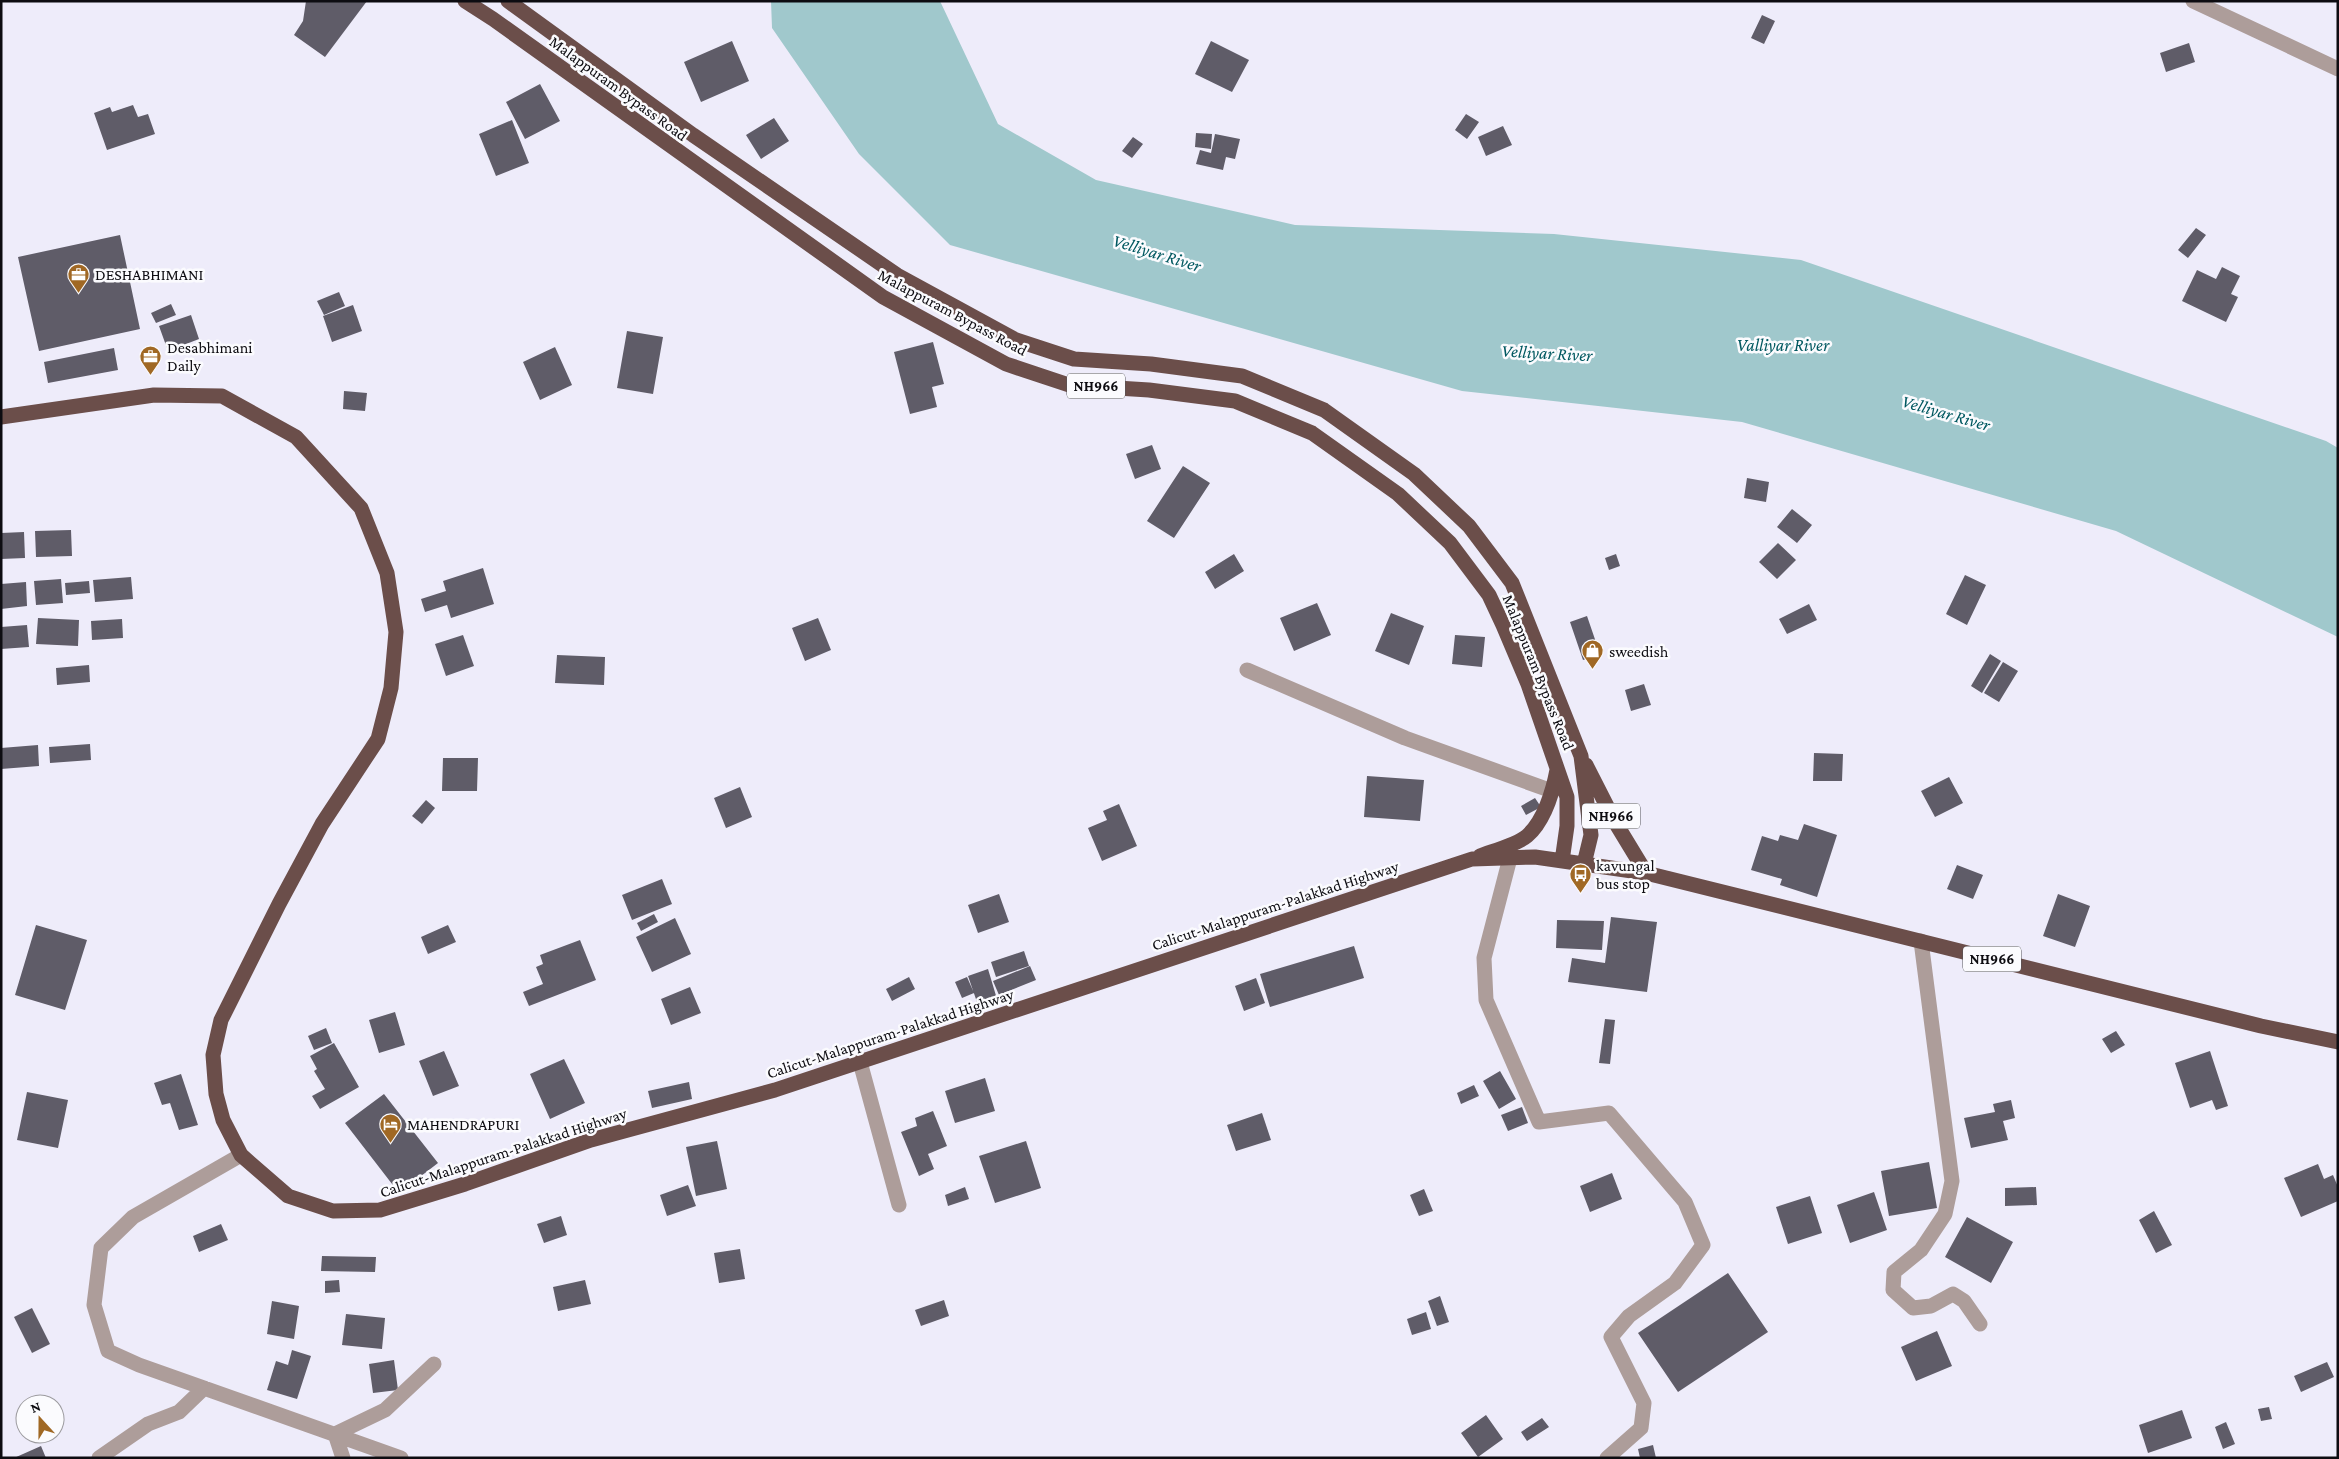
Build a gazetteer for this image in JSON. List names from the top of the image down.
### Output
{
  "streets": {
    "highway": ["Malappuram Bypass Road", "NH966", "Calicut-Malappuram-Palakkad Highway"]
  },
  "crossings": [
    ["Malappuram Bypass Road", "NH966"],
    ["Malappuram Bypass Road", "Calicut-Malappuram-Palakkad Highway"],
    ["NH966", "Calicut-Malappuram-Palakkad Highway"]
  ],
  "water": ["Velliyar River", "Valliyar River"],
  "places": {
    "office": ["DESHABHIMANI", "Desabhimani Daily"],
    "shop": ["sweedish"],
    "bus stop": ["kavungal bus stop"],
    "hotel": ["MAHENDRAPURI"]
  },
  "north": "top"
}
